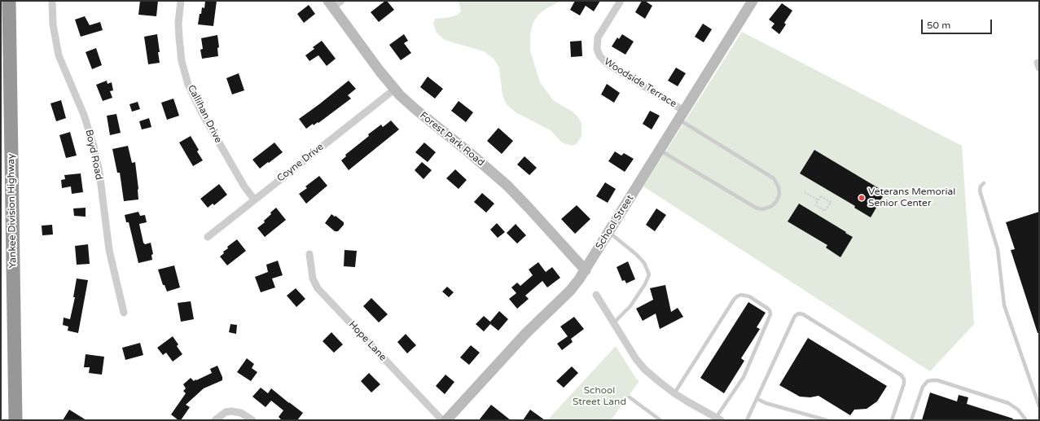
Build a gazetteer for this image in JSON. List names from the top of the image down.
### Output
{
  "streets": {
    "highway": ["Yankee Division Highway"],
    "street": [
      "Woodside Terrace",
      "Callihan Drive",
      "Forest Park Road",
      "Boyd Road",
      "Coyne Drive",
      "School Street",
      "Hope Lane"
    ]
  },
  "crossings": [
    ["Woodside Terrace", "School Street"],
    ["Callihan Drive", "Coyne Drive"],
    ["Forest Park Road", "Coyne Drive"],
    ["Forest Park Road", "School Street"]
  ],
  "parks": ["School Street Land"],
  "places": ["Veterans Memorial Senior Center"],
  "scale_bar": "50 m"
}
